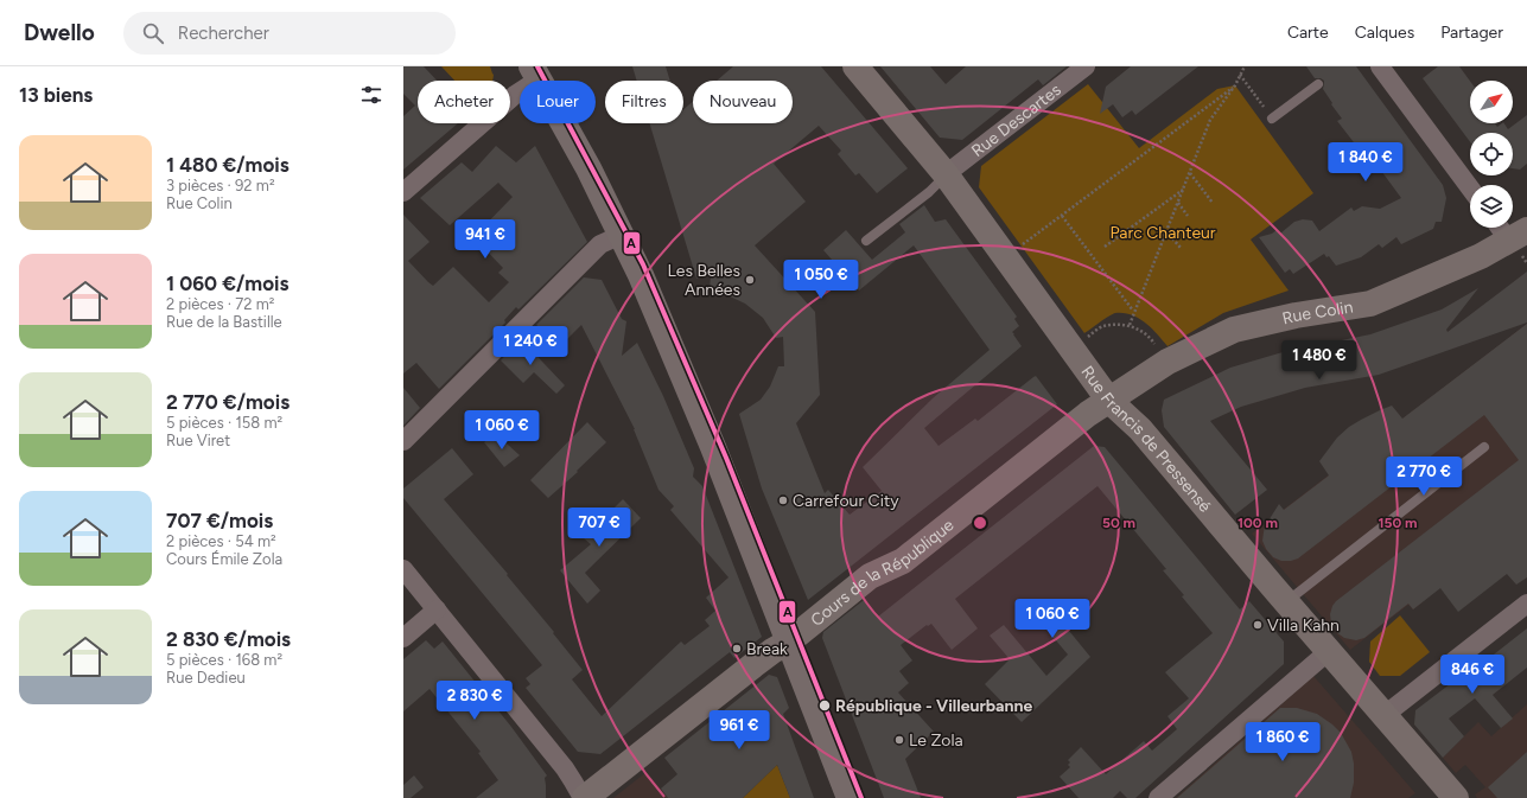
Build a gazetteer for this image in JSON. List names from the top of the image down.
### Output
{
  "streets": {
    "street": [
      "Rue Descartes",
      "Rue Colin",
      "Rue Francis de Pressensé",
      "Cours de la République"
    ]
  },
  "crossings": [
    ["Rue Descartes", "Rue Francis de Pressensé"],
    ["Rue Colin", "Rue Francis de Pressensé"],
    ["Rue Colin", "Cours de la République"]
  ],
  "parks": ["Parc Chanteur"],
  "places": [
    "Les Belles Années",
    "Carrefour City",
    "Villa Kahn",
    "Break",
    "République - Villeurbanne",
    "Le Zola"
  ],
  "lines": ["transit line A"],
  "north": "top right",
  "page": {
    "header": "Dwello",
    "search": "Rechercher",
    "nav": ["Carte", "Calques", "Partager"],
    "heading": "13 biens",
    "chip": [
      "Acheter",
      "Louer",
      "Filtres",
      "Nouveau"
    ],
    "list": [
      {
        "name": "1 480 €/mois",
        "note": "3 pièces · 92 m² · Rue Colin"
      },
      {
        "name": "1 060 €/mois",
        "note": "2 pièces · 72 m² · Rue de la Bastille"
      },
      {
        "name": "2 770 €/mois",
        "note": "5 pièces · 158 m² · Rue Viret"
      },
      {
        "name": "707 €/mois",
        "note": "2 pièces · 54 m² · Cours Émile Zola"
      },
      {
        "name": "2 830 €/mois",
        "note": "5 pièces · 168 m² · Rue Dedieu"
      }
    ],
    "price": [
      "1 840 €",
      "941 €",
      "1 050 €",
      "1 240 €",
      "1 480 €",
      "1 060 €",
      "2 770 €",
      "707 €",
      "1 060 €",
      "846 €",
      "2 830 €",
      "961 €",
      "1 860 €"
    ]
  },
  "rings": ["50 m", "100 m", "150 m"]
}
